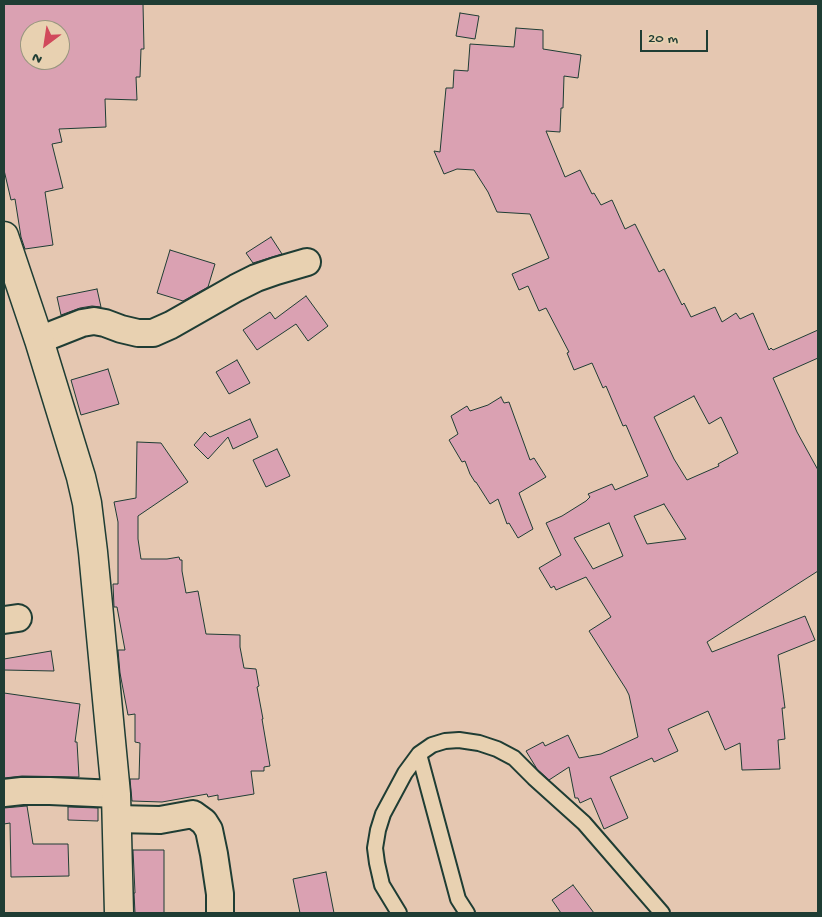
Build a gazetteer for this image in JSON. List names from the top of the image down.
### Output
{
  "scale_bar": "20 m",
  "north": "bottom left"
}
